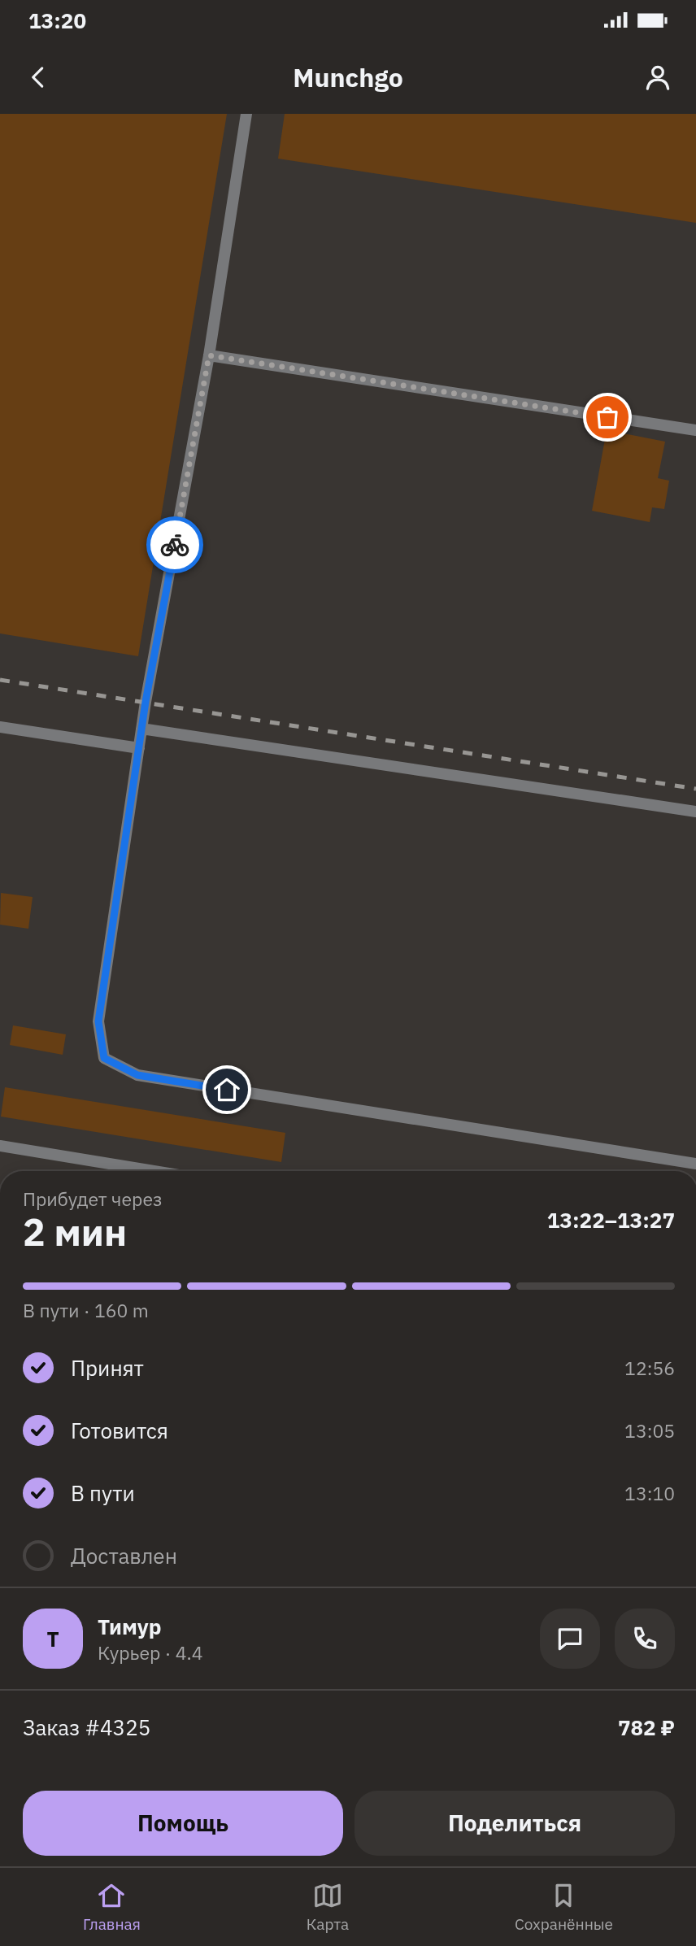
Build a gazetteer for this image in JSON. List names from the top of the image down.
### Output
{
  "page": {
    "status": "13:20",
    "header": "Munchgo",
    "heading": ["2 мин", "Прибудет через", "13:22–13:27"],
    "panel": [
      "Тимур",
      "Курьер · 4.4",
      "Заказ #4325",
      "782 ₽"
    ],
    "bar": "В пути · 160 m",
    "list": [
      ["Принят", "12:56"],
      ["Готовится", "13:05"],
      ["В пути", "13:10"],
      "Доставлен"
    ],
    "round": "Т",
    "buttons": ["Помощь", "Поделиться"],
    "tabs": ["Главная", "Карта", "Сохранённые"]
  }
}
